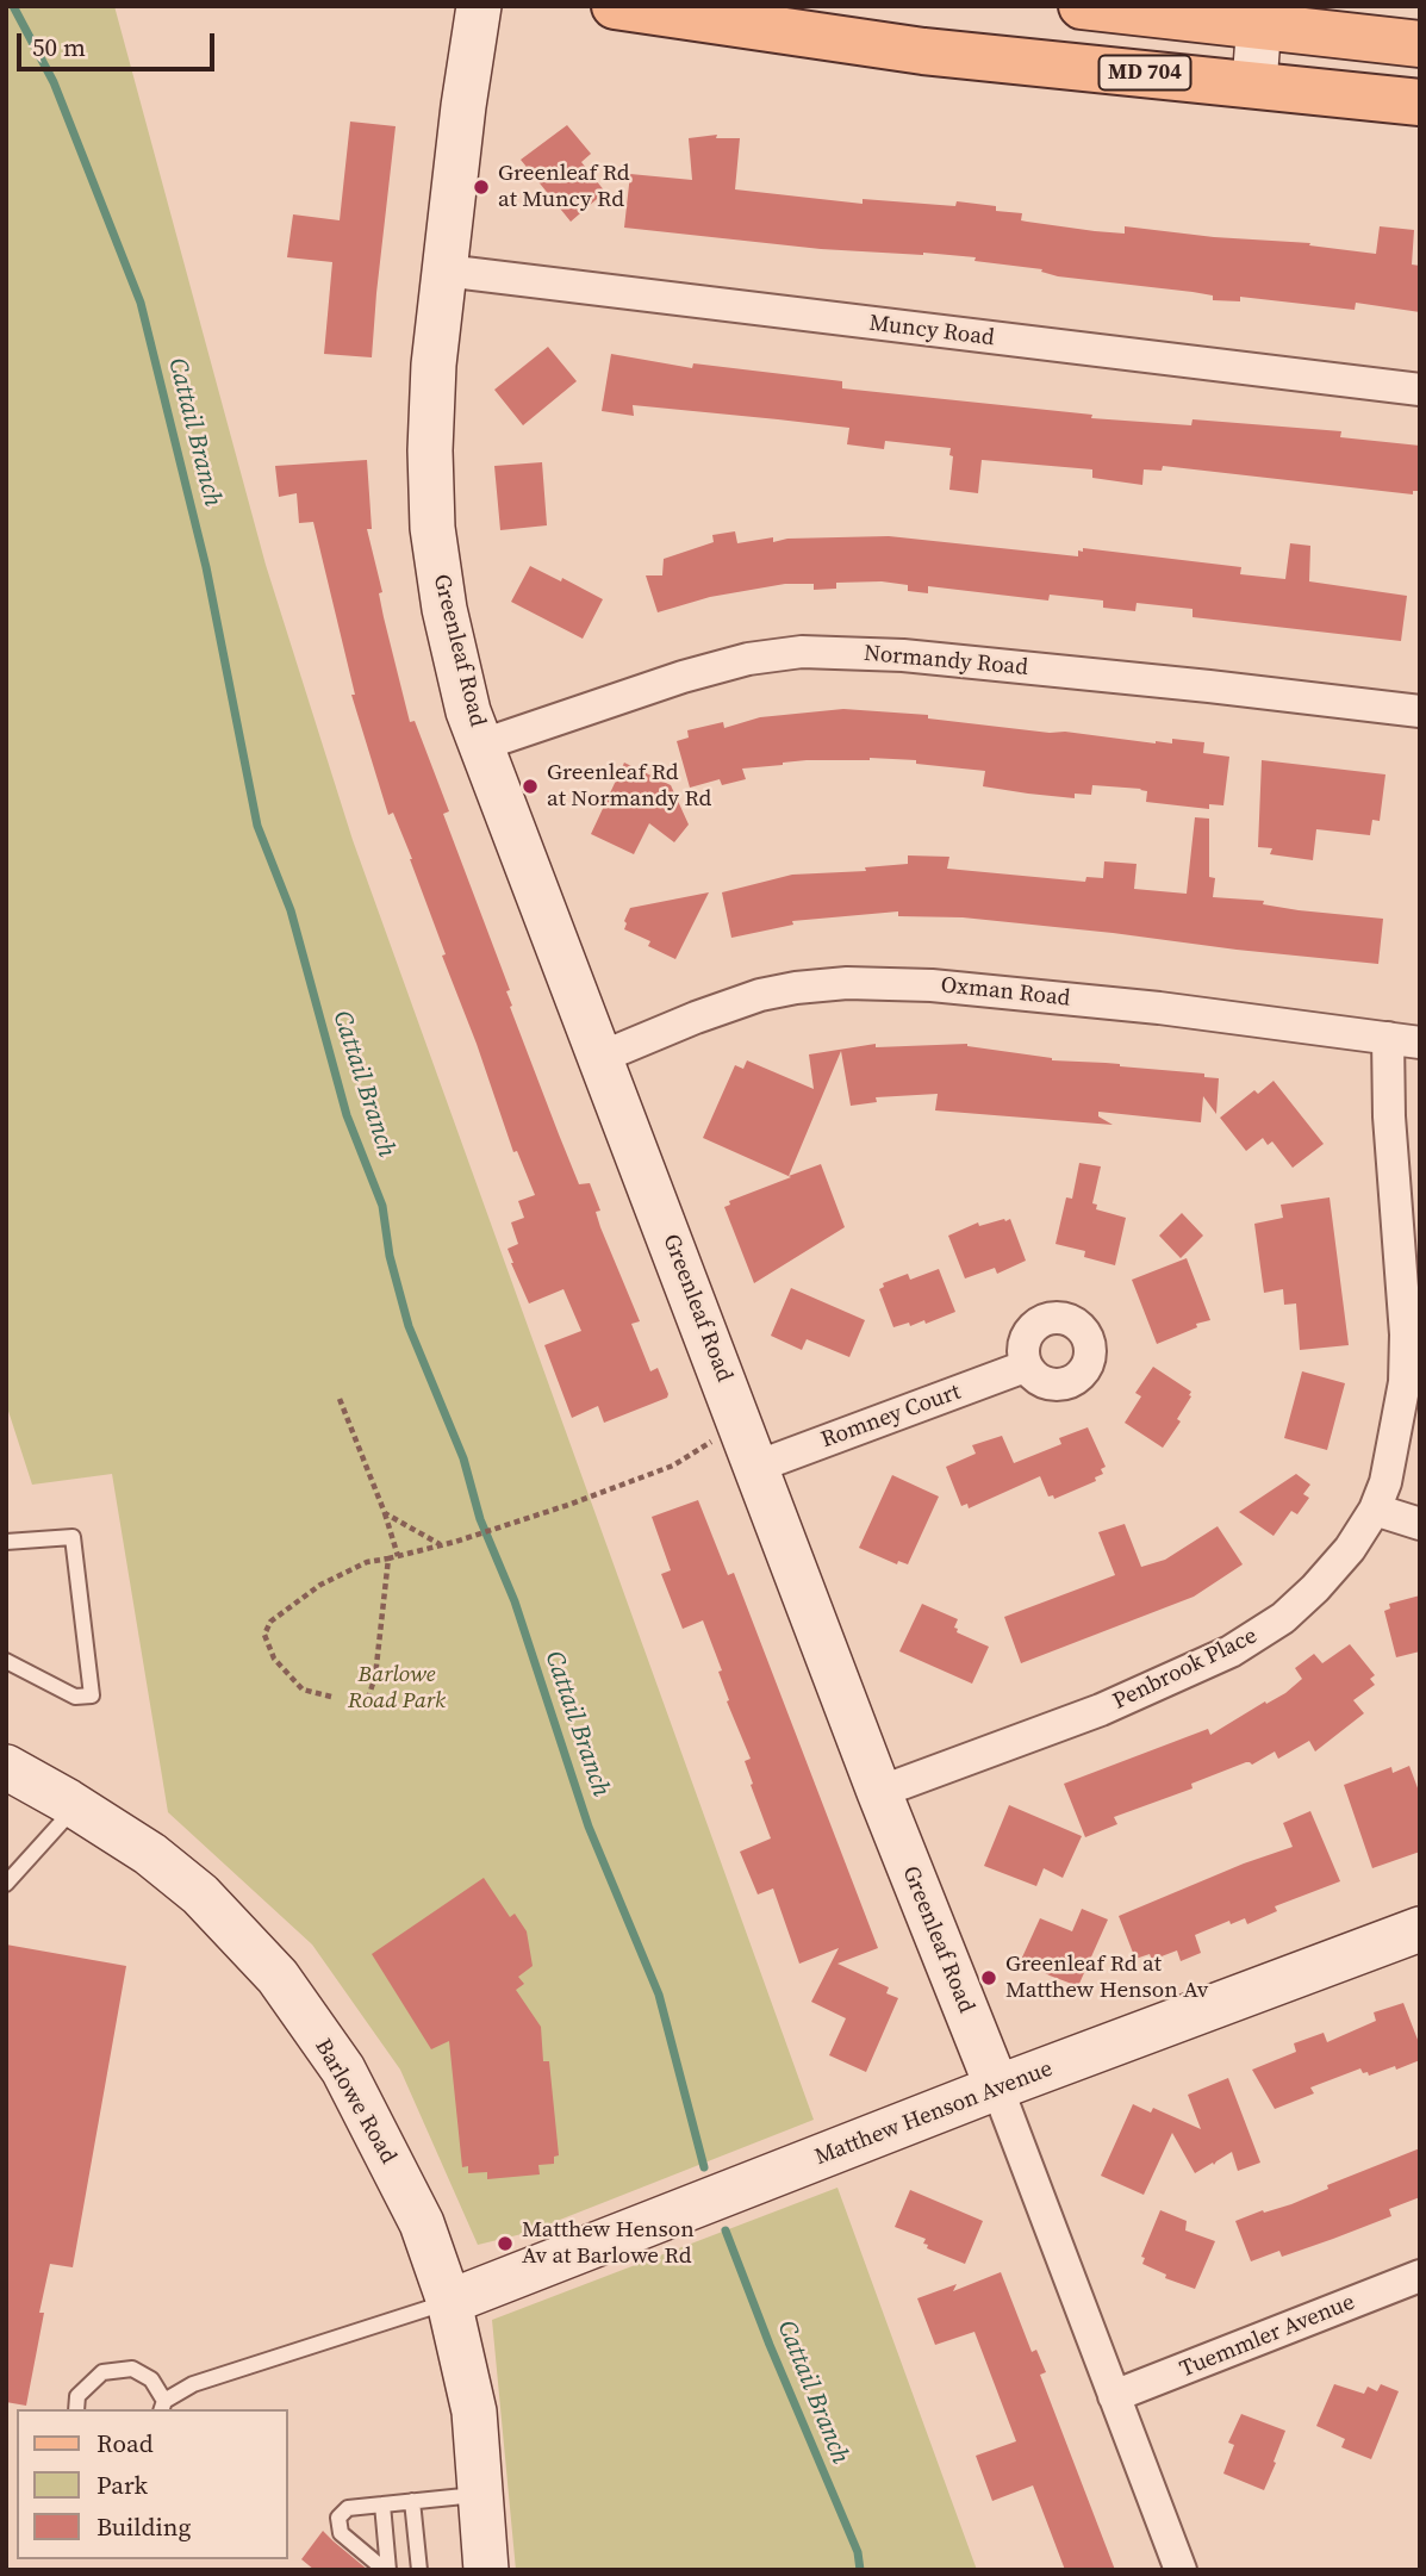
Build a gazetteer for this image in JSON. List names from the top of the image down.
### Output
{
  "streets": {
    "main road": ["MD 704"],
    "street": [
      "Muncy Road",
      "Greenleaf Road",
      "Normandy Road",
      "Oxman Road",
      "Romney Court",
      "Penbrook Place",
      "Barlowe Road",
      "Matthew Henson Avenue",
      "Tuemmler Avenue"
    ]
  },
  "crossings": [
    ["Muncy Road", "Greenleaf Road"],
    ["Greenleaf Road", "Normandy Road"],
    ["Greenleaf Road", "Oxman Road"],
    ["Greenleaf Road", "Romney Court"],
    ["Greenleaf Road", "Penbrook Place"],
    ["Greenleaf Road", "Matthew Henson Avenue"],
    ["Greenleaf Road", "Tuemmler Avenue"],
    ["Oxman Road", "Penbrook Place"],
    ["Barlowe Road", "Matthew Henson Avenue"]
  ],
  "water": ["Cattail Branch"],
  "parks": ["Barlowe Road Park"],
  "places": [
    "Greenleaf Rd at Muncy Rd",
    "Greenleaf Rd at Normandy Rd",
    "Greenleaf Rd at Matthew Henson Av",
    "Matthew Henson Av at Barlowe Rd"
  ],
  "legend": ["Road", "Park", "Building"],
  "scale_bar": "50 m"
}
